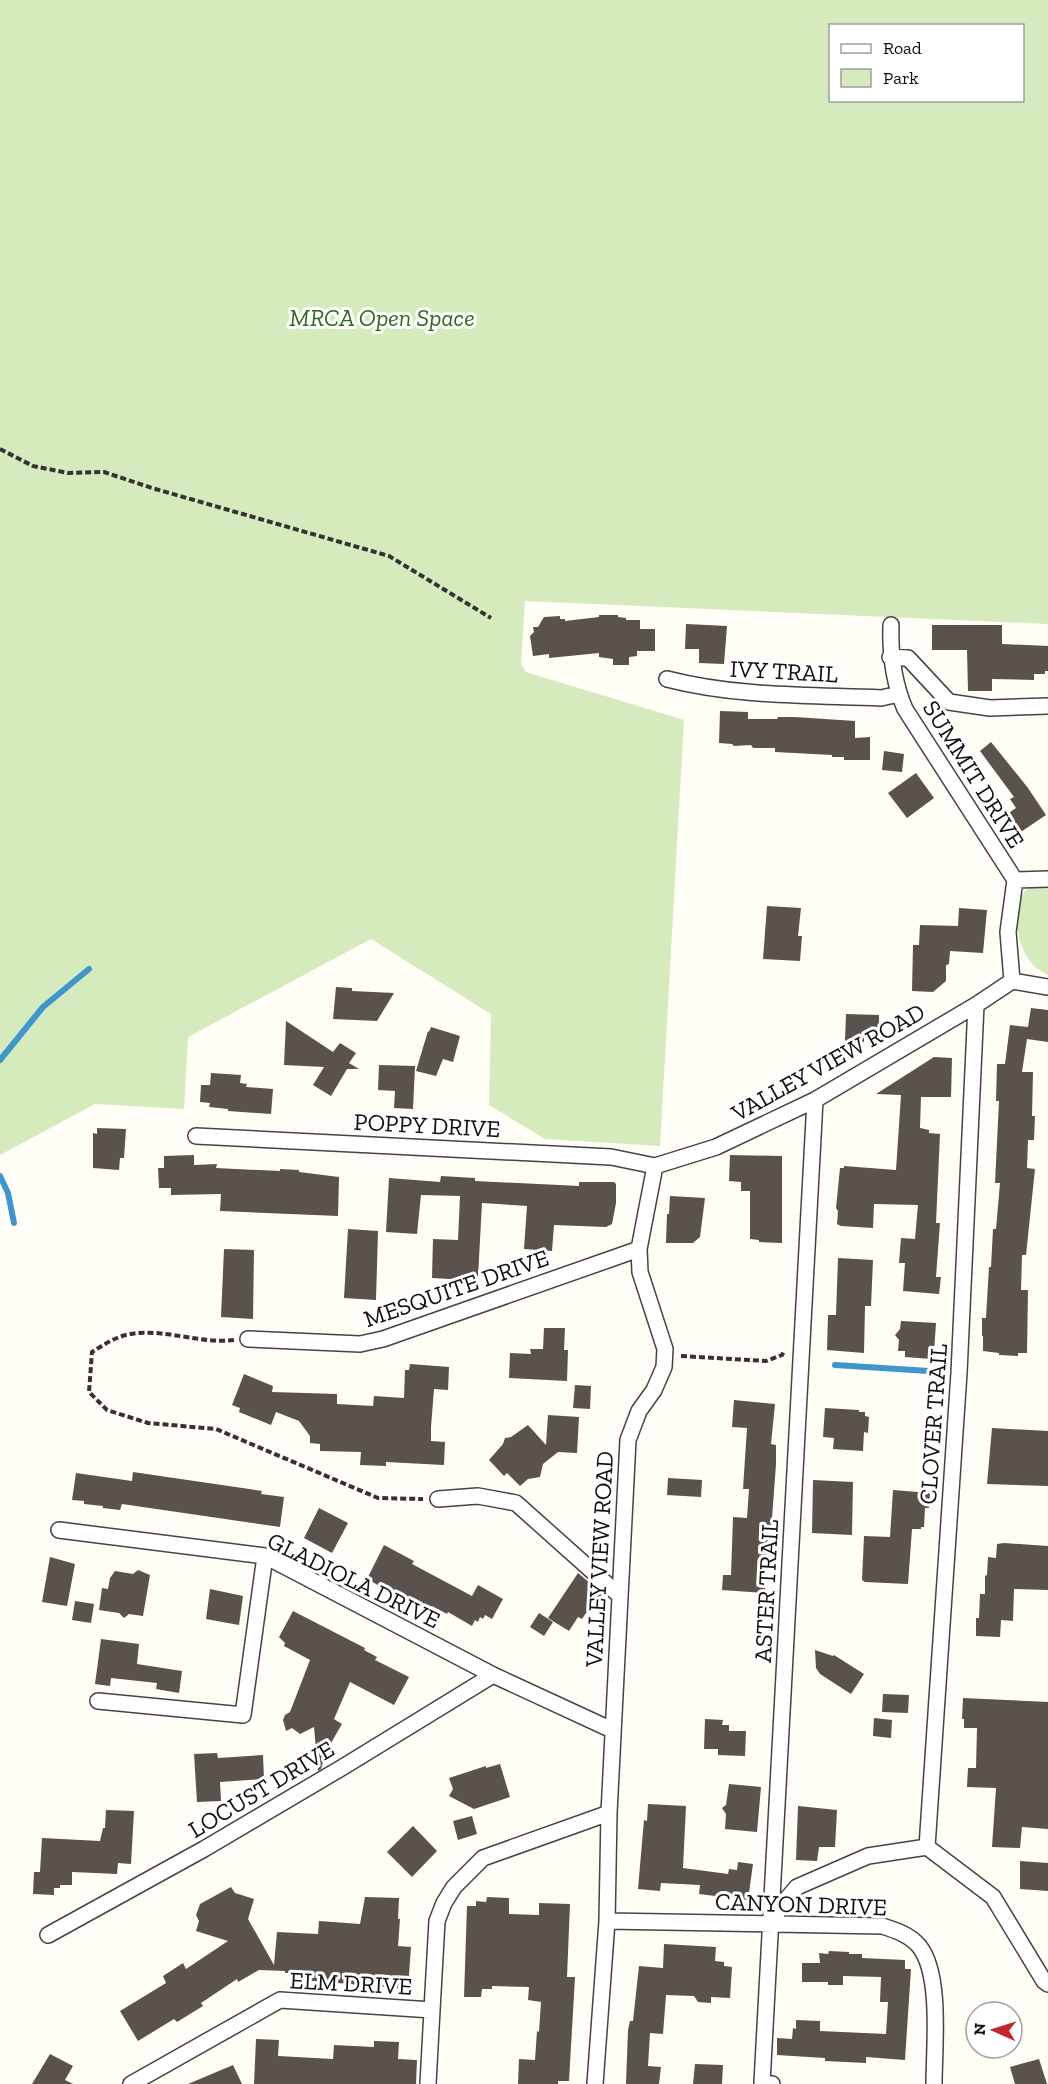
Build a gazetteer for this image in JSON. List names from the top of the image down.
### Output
{
  "streets": {
    "street": [
      "IVY TRAIL",
      "SUMMIT DRIVE",
      "VALLEY VIEW ROAD",
      "POPPY DRIVE",
      "MESQUITE DRIVE",
      "CLOVER TRAIL",
      "GLADIOLA DRIVE",
      "ASTER TRAIL",
      "LOCUST DRIVE",
      "CANYON DRIVE",
      "ELM DRIVE"
    ]
  },
  "crossings": [
    ["IVY TRAIL", "SUMMIT DRIVE"],
    ["SUMMIT DRIVE", "VALLEY VIEW ROAD"],
    ["VALLEY VIEW ROAD", "POPPY DRIVE"],
    ["VALLEY VIEW ROAD", "CLOVER TRAIL"],
    ["VALLEY VIEW ROAD", "GLADIOLA DRIVE"],
    ["VALLEY VIEW ROAD", "ASTER TRAIL"],
    ["VALLEY VIEW ROAD", "CANYON DRIVE"],
    ["VALLEY VIEW ROAD", "ELM DRIVE"],
    ["GLADIOLA DRIVE", "LOCUST DRIVE"],
    ["ASTER TRAIL", "CANYON DRIVE"]
  ],
  "parks": ["MRCA Open Space"],
  "legend": ["Road", "Park"],
  "north": "left"
}
